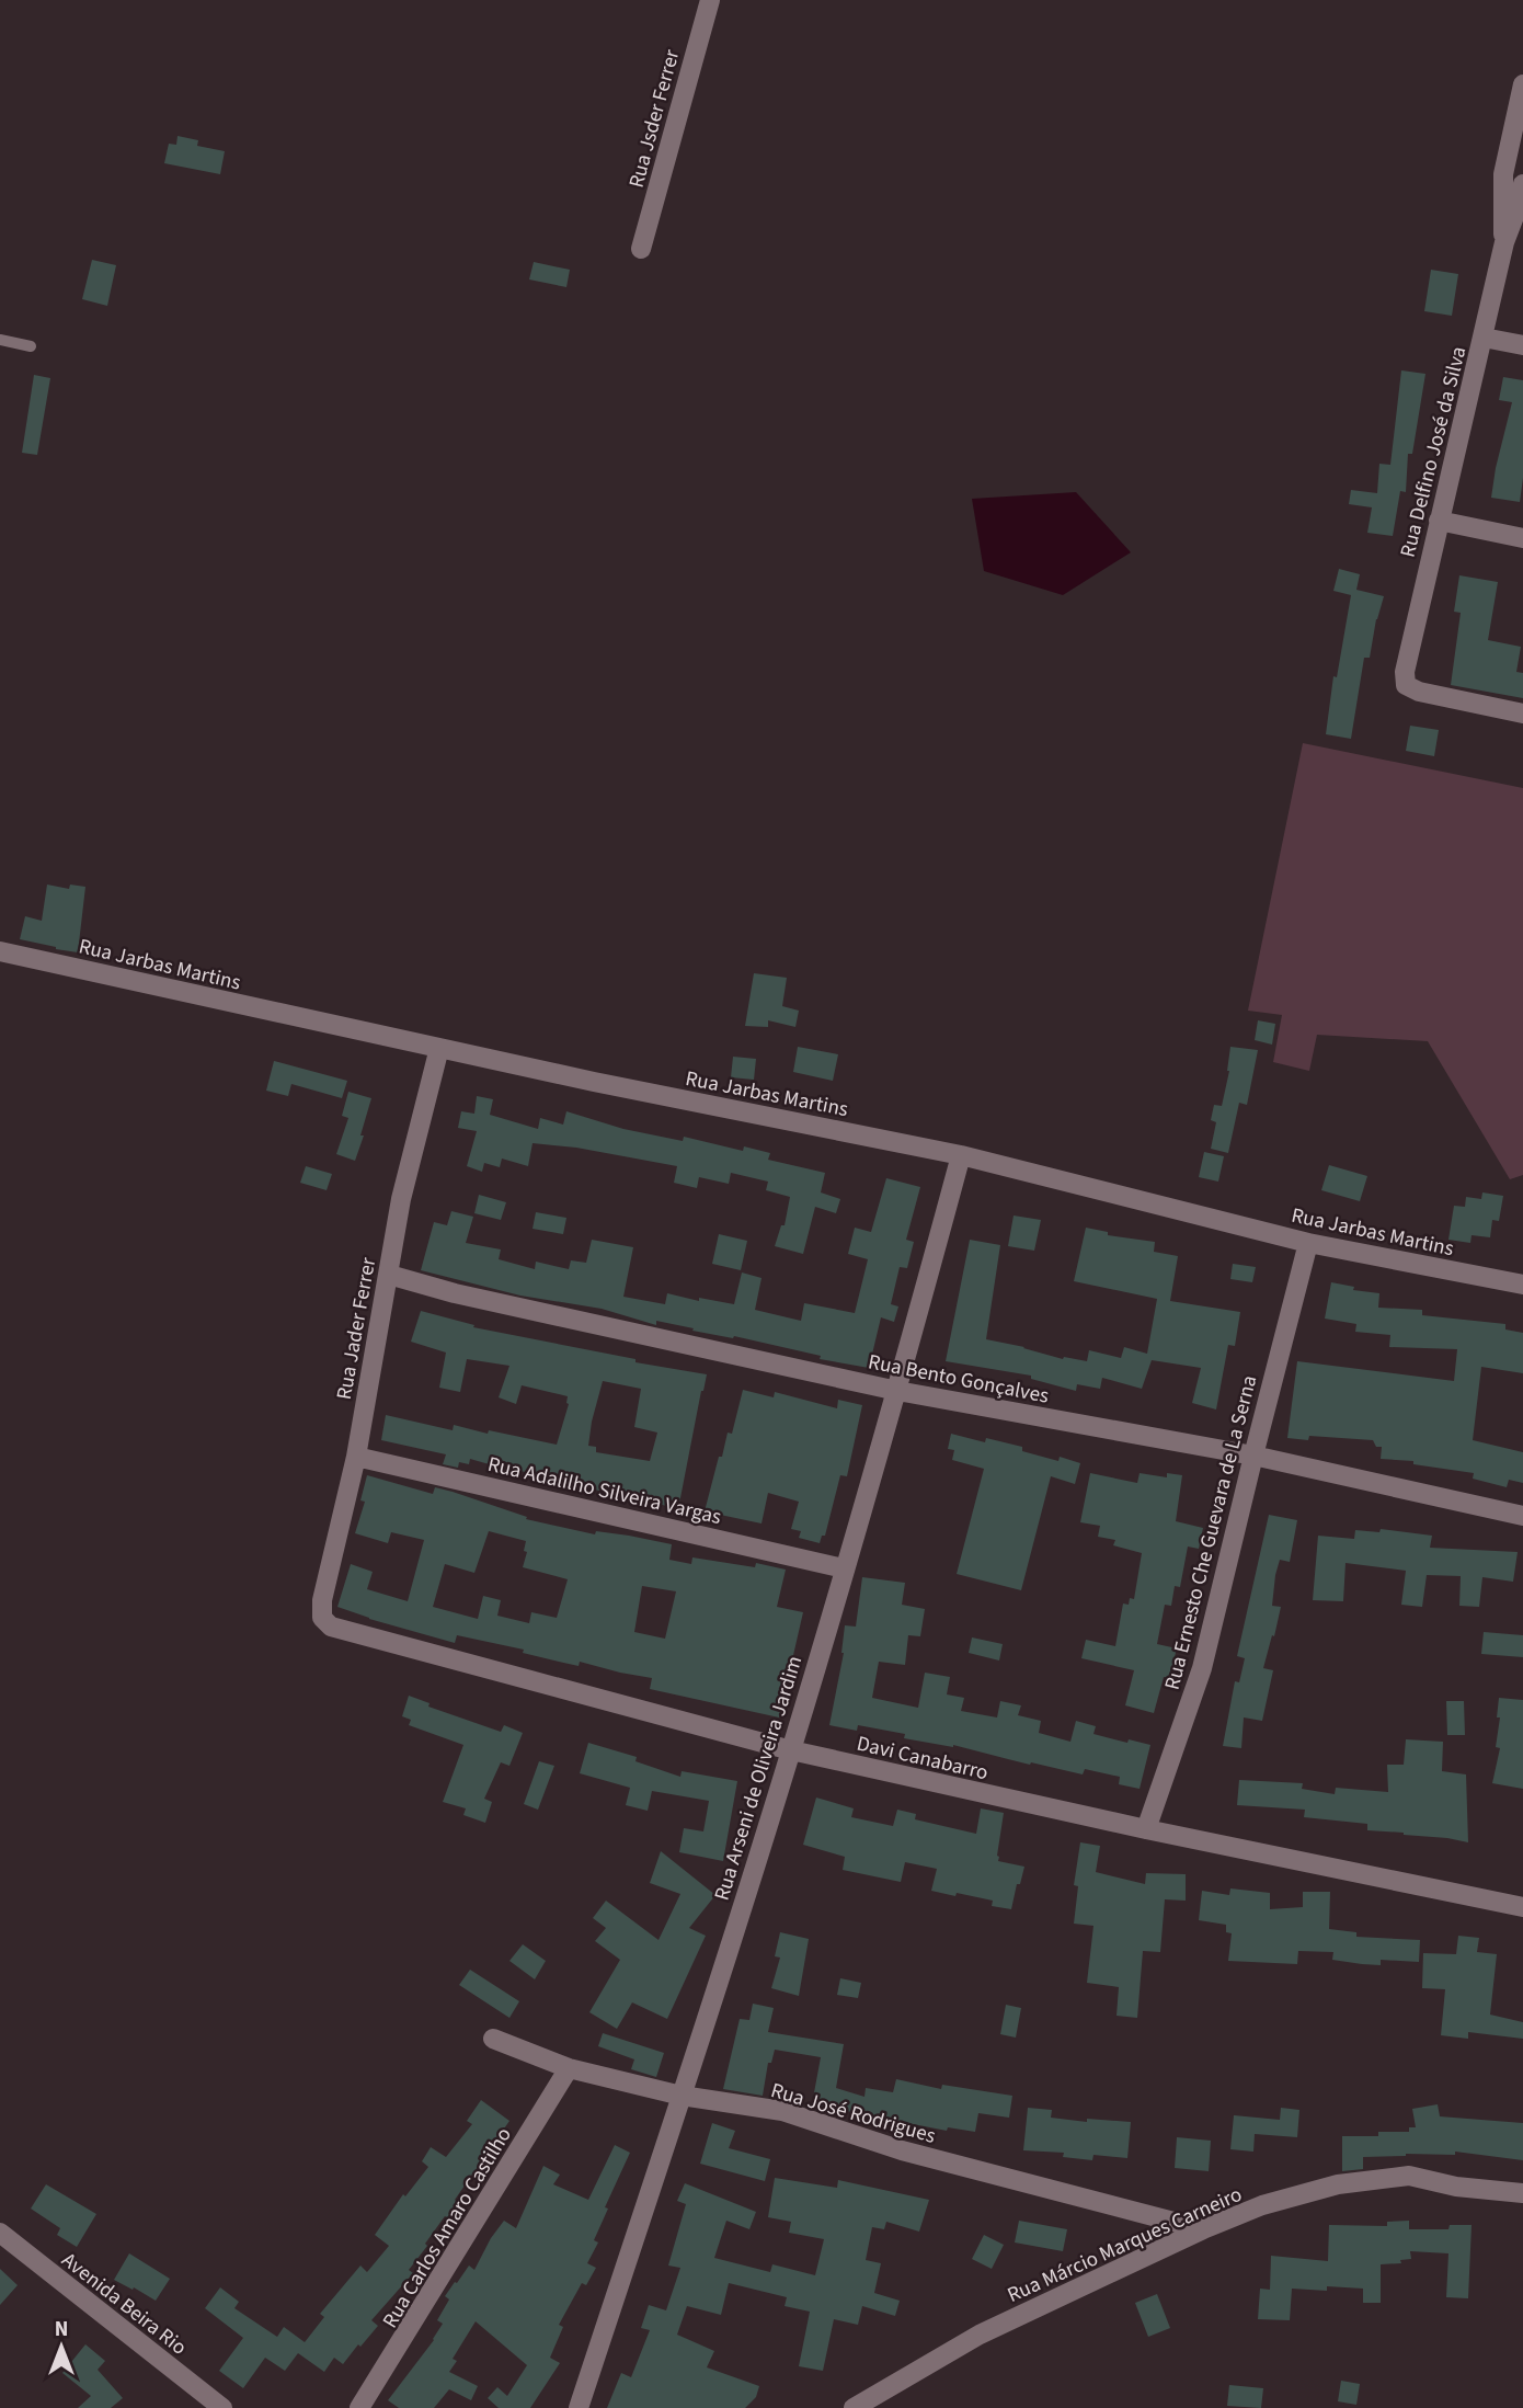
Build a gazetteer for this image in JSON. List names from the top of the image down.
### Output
{
  "streets": {
    "street": [
      "Rua Jsder Ferrer",
      "Rua Delfino José da Silva",
      "Rua Jarbas Martins",
      "Rua Jader Ferrer",
      "Rua Bento Gonçalves",
      "Rua Adalilho Silveira Vargas",
      "Rua Ernesto Che Guevara de La Serna",
      "Davi Canabarro",
      "Rua Arseni de Oliveira Jardim",
      "Rua José Rodrigues",
      "Rua Carlos Amaro Castilho",
      "Rua Márcio Marques Carneiro",
      "Avenida Beira Rio"
    ]
  },
  "crossings": [
    ["Rua Jarbas Martins", "Rua Jader Ferrer"],
    ["Rua Jarbas Martins", "Rua Ernesto Che Guevara de La Serna"],
    ["Rua Jarbas Martins", "Rua Arseni de Oliveira Jardim"],
    ["Rua Jader Ferrer", "Rua Bento Gonçalves"],
    ["Rua Jader Ferrer", "Rua Adalilho Silveira Vargas"],
    ["Rua Jader Ferrer", "Davi Canabarro"],
    ["Rua Bento Gonçalves", "Rua Ernesto Che Guevara de La Serna"],
    ["Rua Bento Gonçalves", "Rua Arseni de Oliveira Jardim"],
    ["Rua Adalilho Silveira Vargas", "Rua Arseni de Oliveira Jardim"],
    ["Rua Ernesto Che Guevara de La Serna", "Davi Canabarro"],
    ["Davi Canabarro", "Rua Arseni de Oliveira Jardim"],
    ["Rua Arseni de Oliveira Jardim", "Rua José Rodrigues"],
    ["Rua José Rodrigues", "Rua Carlos Amaro Castilho"],
    ["Rua José Rodrigues", "Rua Márcio Marques Carneiro"]
  ],
  "north": "top"
}
